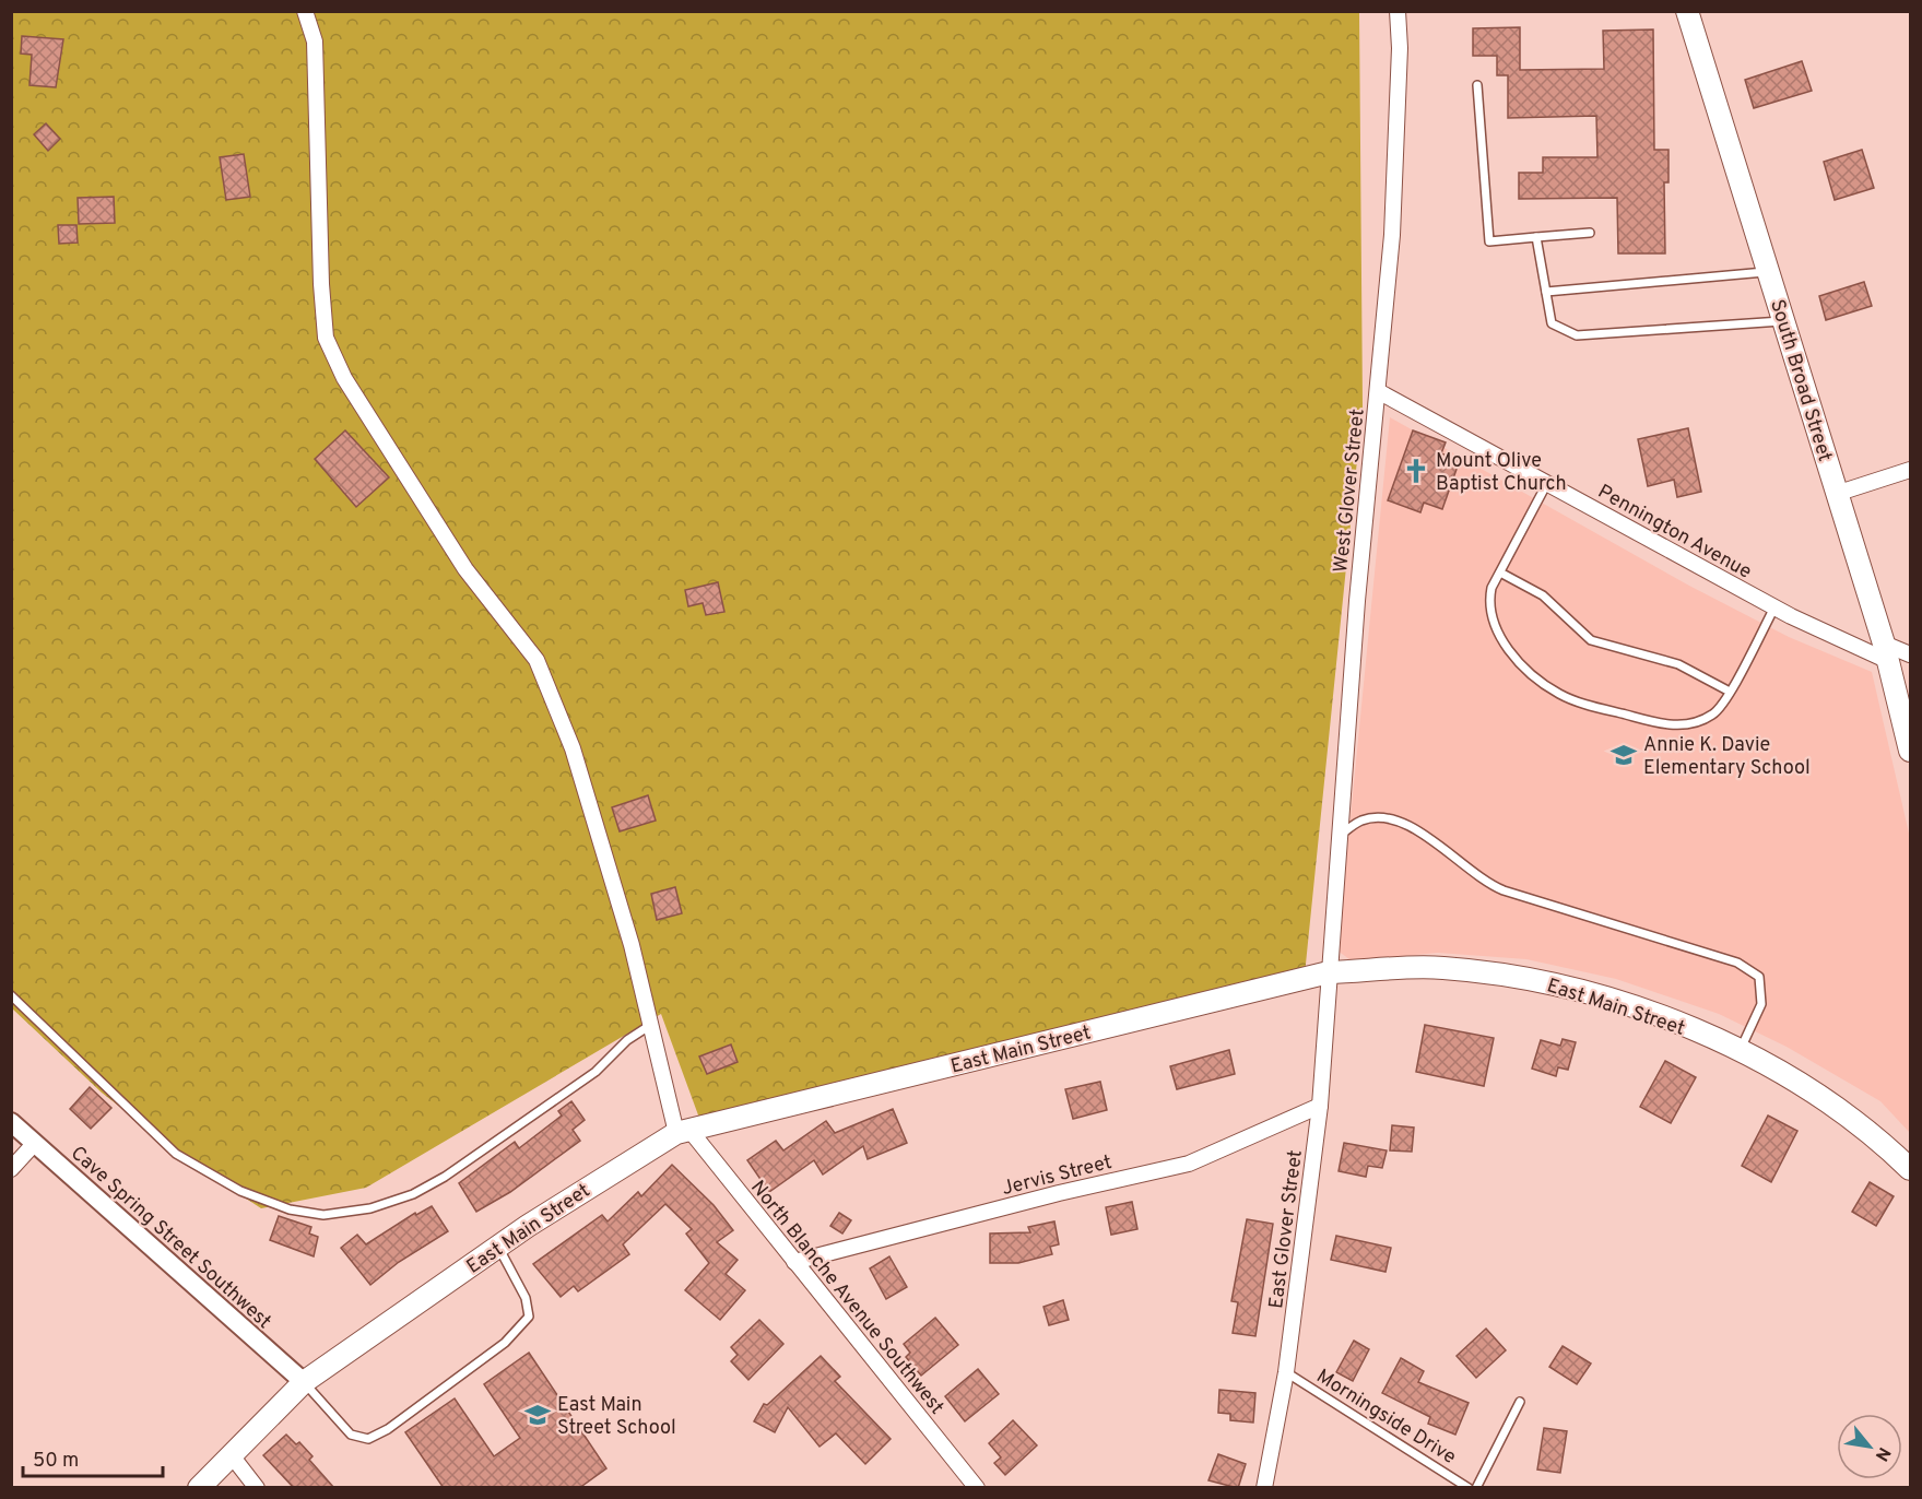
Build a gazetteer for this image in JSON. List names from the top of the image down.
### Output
{
  "streets": {
    "main road": ["South Broad Street", "East Main Street"],
    "street": [
      "West Glover Street",
      "Pennington Avenue",
      "Jervis Street",
      "East Glover Street",
      "Cave Spring Street Southwest",
      "North Blanche Avenue Southwest"
    ],
    "lane": ["Morningside Drive"]
  },
  "crossings": [
    ["South Broad Street", "Pennington Avenue"],
    ["West Glover Street", "Pennington Avenue"],
    ["West Glover Street", "East Main Street"],
    ["West Glover Street", "East Glover Street"],
    ["East Main Street", "East Glover Street"],
    ["East Main Street", "Cave Spring Street Southwest"],
    ["East Main Street", "North Blanche Avenue Southwest"],
    ["Jervis Street", "East Glover Street"],
    ["Jervis Street", "North Blanche Avenue Southwest"],
    ["East Glover Street", "Morningside Drive"]
  ],
  "places": {
    "church": ["Mount Olive Baptist Church"],
    "school or university": ["Annie K. Davie Elementary School", "East Main Street School"]
  },
  "scale_bar": "50 m",
  "north": "bottom right"
}
